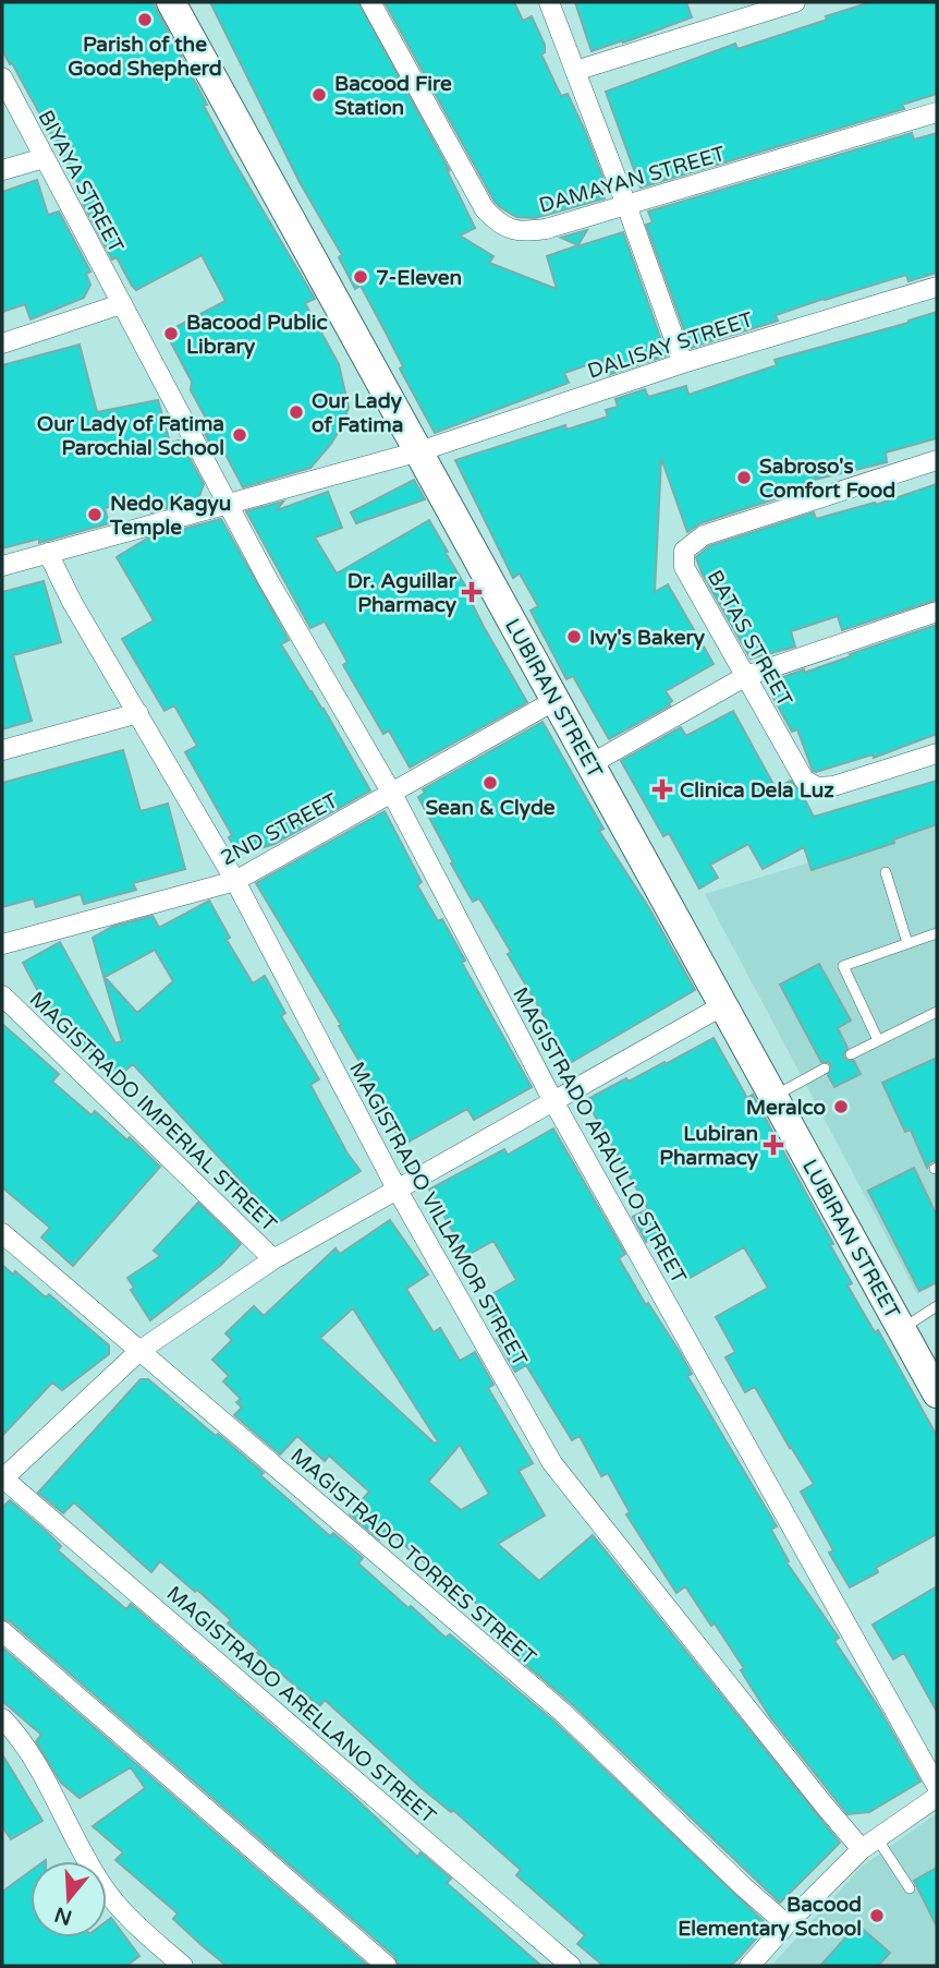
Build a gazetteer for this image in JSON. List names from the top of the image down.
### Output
{
  "streets": {
    "main road": ["LUBIRAN STREET"],
    "street": [
      "DAMAYAN STREET",
      "BIYAYA STREET",
      "DALISAY STREET",
      "BATAS STREET",
      "2ND STREET",
      "MAGISTRADO IMPERIAL STREET",
      "MAGISTRADO ARAULLO STREET",
      "MAGISTRADO VILLAMOR STREET",
      "MAGISTRADO TORRES STREET",
      "MAGISTRADO ARELLANO STREET"
    ]
  },
  "crossings": [
    ["BIYAYA STREET", "DALISAY STREET"],
    ["BIYAYA STREET", "MAGISTRADO ARAULLO STREET"],
    ["DALISAY STREET", "LUBIRAN STREET"],
    ["DALISAY STREET", "MAGISTRADO ARAULLO STREET"],
    ["DALISAY STREET", "MAGISTRADO VILLAMOR STREET"],
    ["LUBIRAN STREET", "2ND STREET"],
    ["2ND STREET", "MAGISTRADO ARAULLO STREET"],
    ["2ND STREET", "MAGISTRADO VILLAMOR STREET"]
  ],
  "places": {
    "other": [
      "Parish of the Good Shepherd",
      "Bacood Fire Station",
      "7-Eleven",
      "Bacood Public Library",
      "Our Lady of Fatima",
      "Our Lady of Fatima Parochial School",
      "Sabroso's Comfort Food",
      "Nedo Kagyu Temple",
      "Ivy's Bakery",
      "Sean & Clyde",
      "Meralco",
      "Bacood Elementary School"
    ],
    "health": ["Dr. Aguillar Pharmacy", "Clinica Dela Luz", "Lubiran Pharmacy"]
  },
  "north": "bottom"
}
